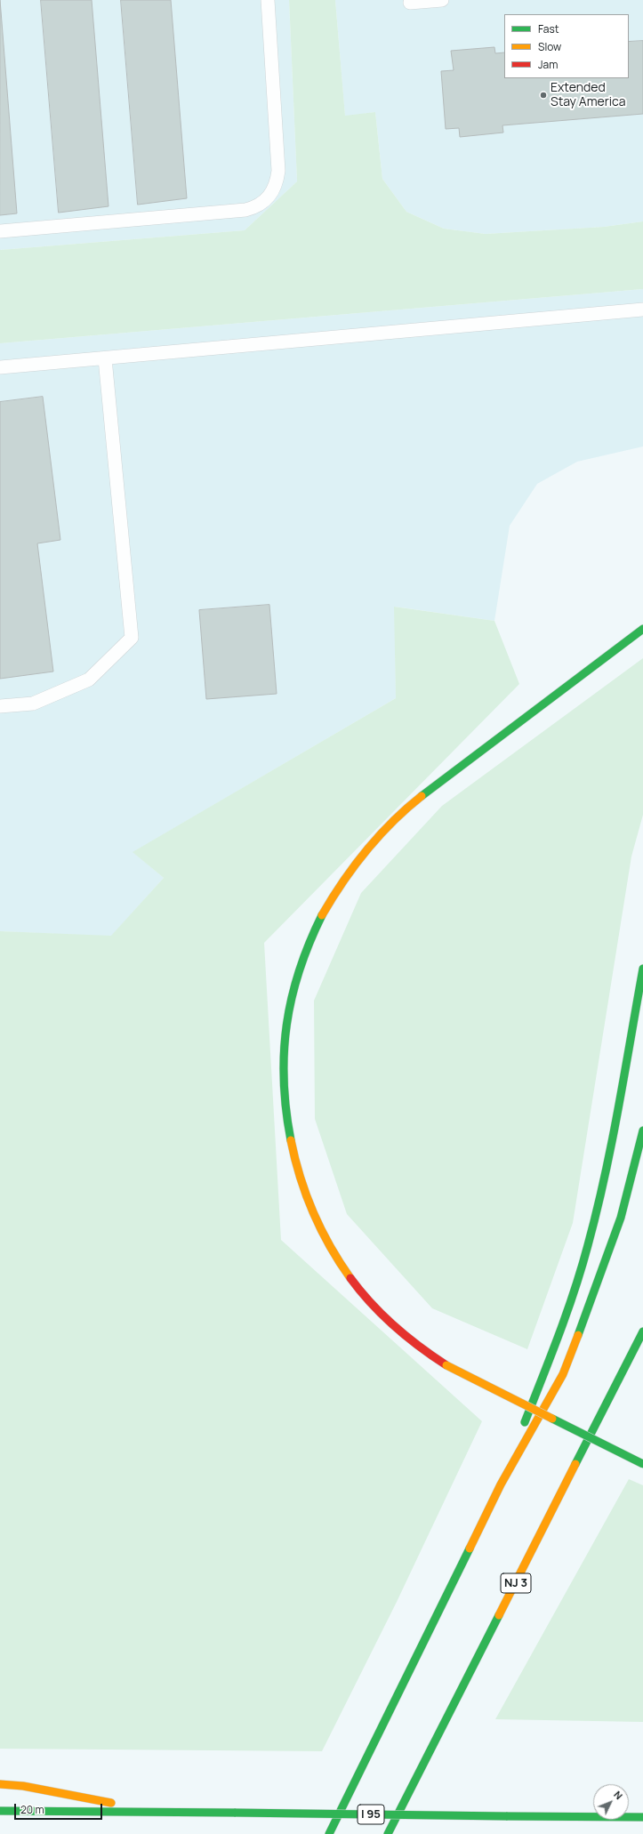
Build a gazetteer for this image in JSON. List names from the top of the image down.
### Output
{
  "streets": {
    "main road": ["NJ 3", "I 95"]
  },
  "places": ["Extended Stay America"],
  "legend": ["Fast", "Slow", "Jam"],
  "scale_bar": "20 m",
  "north": "top right"
}
